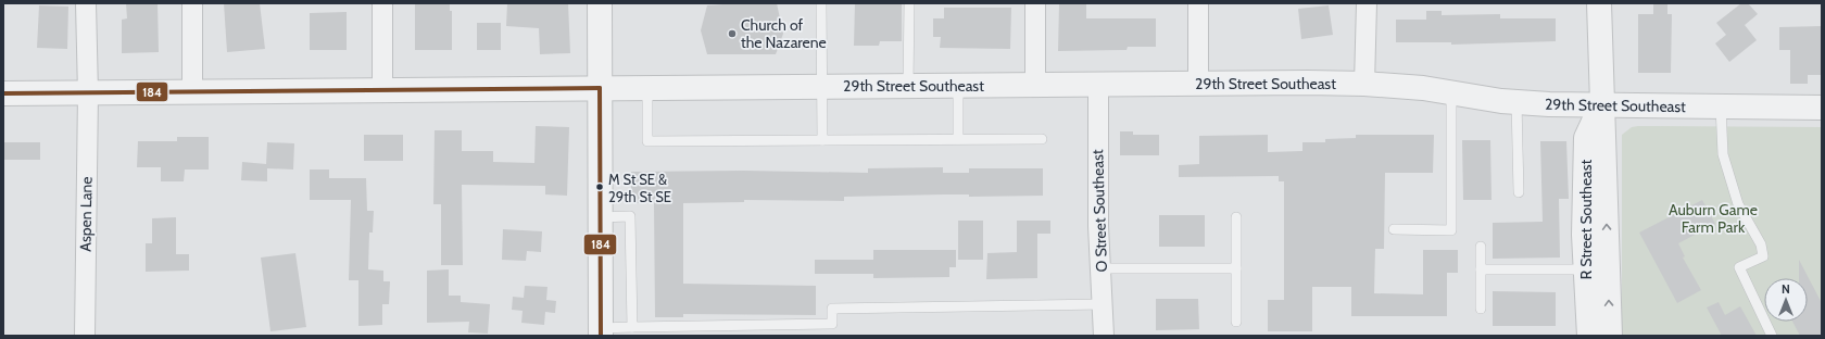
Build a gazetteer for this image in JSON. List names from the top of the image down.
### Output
{
  "streets": {
    "street": [
      "29th Street Southeast",
      "O Street Southeast",
      "Aspen Lane",
      "R Street Southeast"
    ]
  },
  "crossings": [
    ["29th Street Southeast", "O Street Southeast"],
    ["29th Street Southeast", "Aspen Lane"],
    ["29th Street Southeast", "R Street Southeast"]
  ],
  "parks": ["Auburn Game Farm Park"],
  "places": ["Church of the Nazarene", "M St SE & 29th St SE"],
  "lines": ["transit line 184"],
  "north": "top"
}
